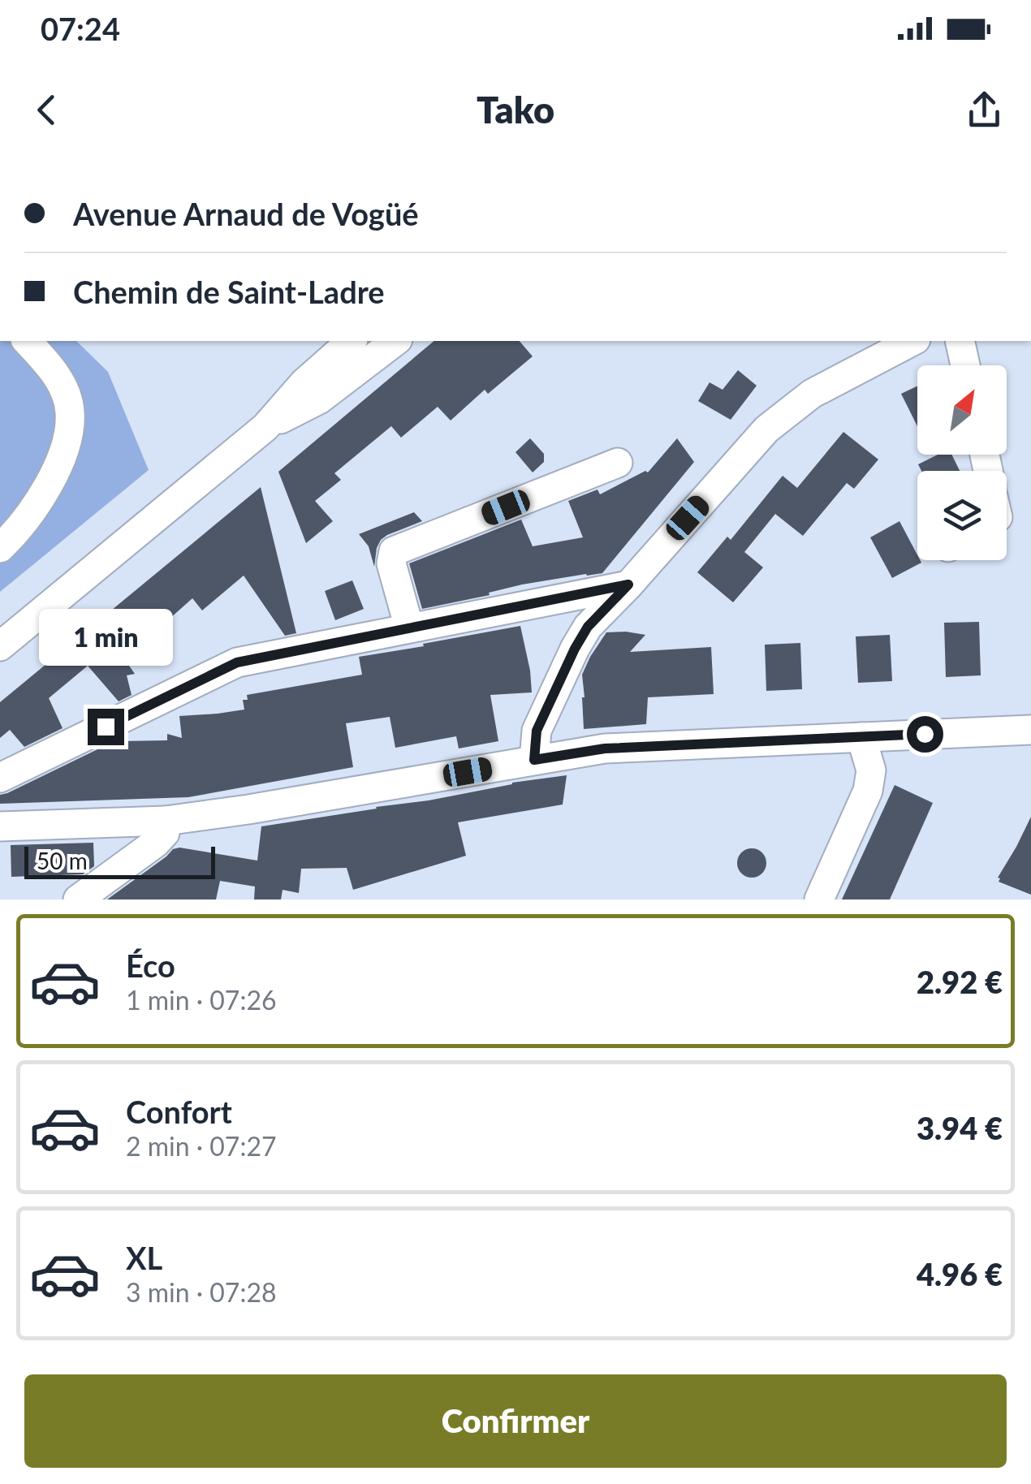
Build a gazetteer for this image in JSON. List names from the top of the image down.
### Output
{
  "scale_bar": "50 m",
  "north": "top right",
  "page": {
    "status": "07:24",
    "header": "Tako",
    "banner": ["Avenue Arnaud de Vogüé", "Chemin de Saint-Ladre"],
    "bubble": "1 min",
    "scale": "50 m",
    "list": [
      {
        "name": "Éco",
        "note": "1 min · 07:26",
        "value": "2.92 €"
      },
      {
        "name": "Confort",
        "note": "2 min · 07:27",
        "value": "3.94 €"
      },
      {
        "name": "XL",
        "note": "3 min · 07:28",
        "value": "4.96 €"
      }
    ],
    "buttons": "Confirmer"
  }
}
